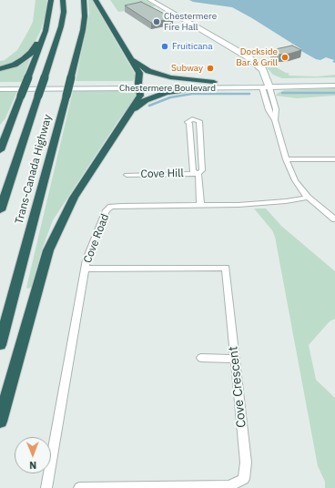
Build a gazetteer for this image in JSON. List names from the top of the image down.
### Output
{
  "streets": {
    "highway": ["Trans-Canada Highway"],
    "main road": ["Chestermere Boulevard"],
    "street": ["Cove Hill", "Cove Road", "Cove Crescent"]
  },
  "crossings": [
    ["Cove Road", "Cove Crescent"]
  ],
  "places": [
    "Chestermere Fire Hall",
    "Fruiticana",
    "Dockside Bar & Grill",
    "Subway"
  ],
  "north": "bottom"
}
